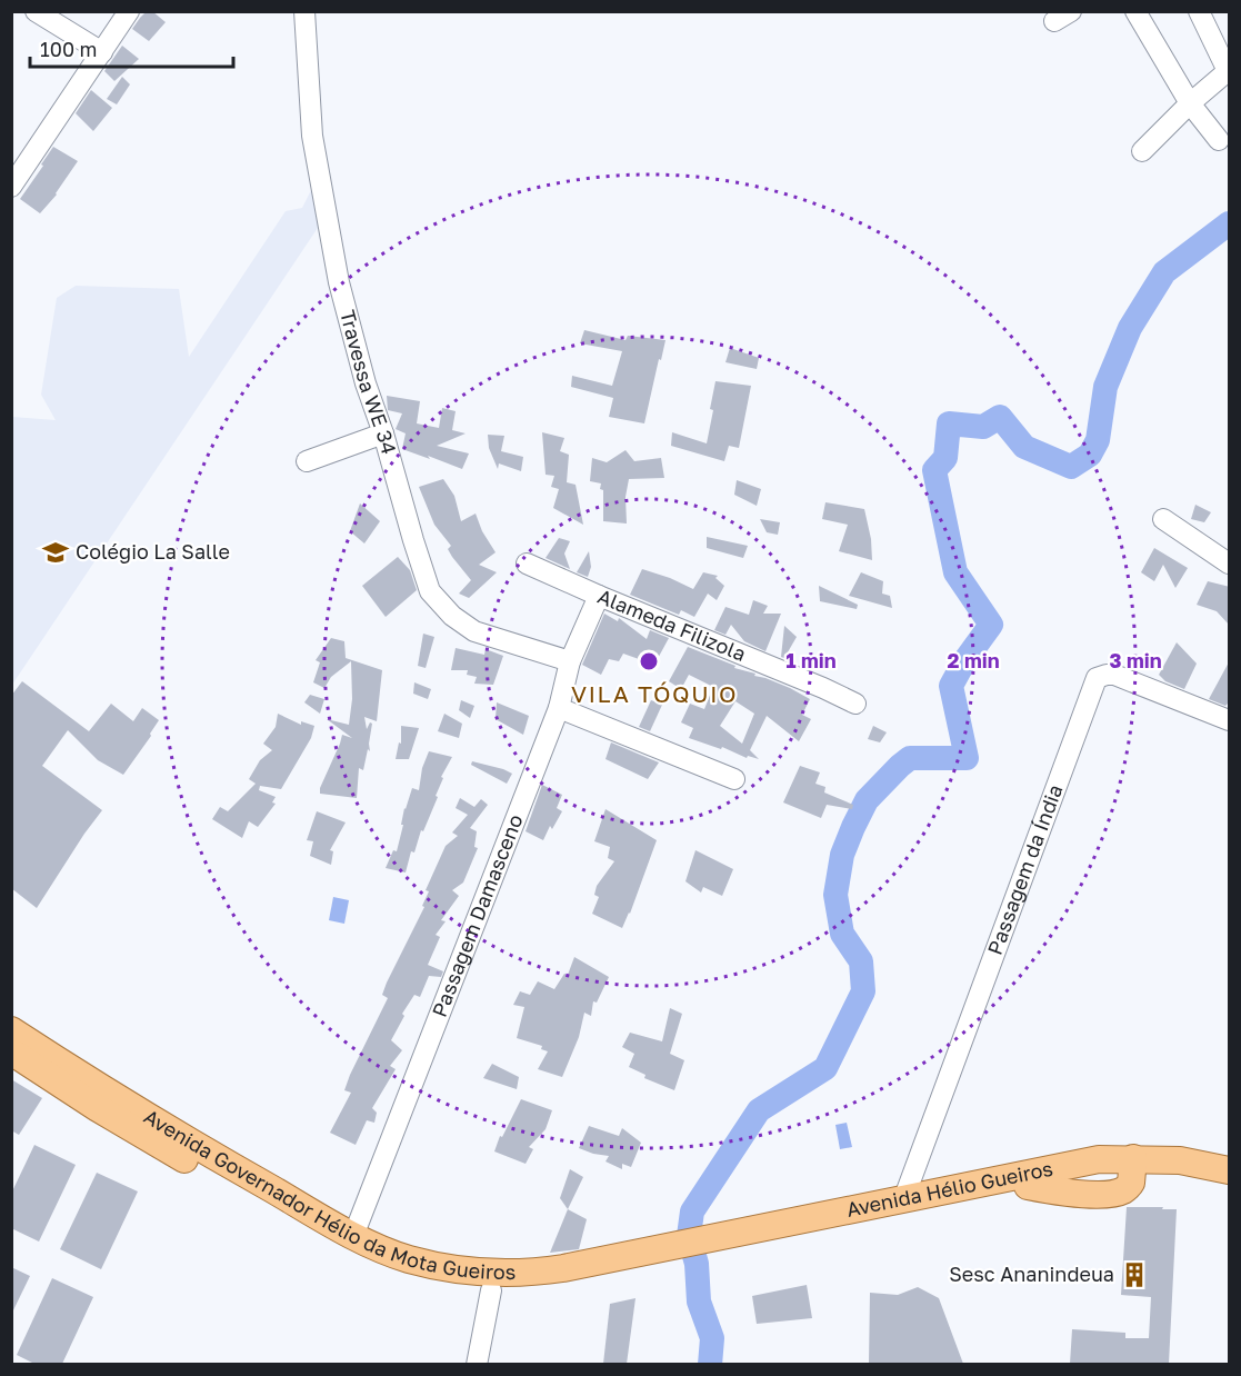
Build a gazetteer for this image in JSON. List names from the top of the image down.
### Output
{
  "streets": {
    "main road": ["Avenida Hélio Gueiros", "Avenida Governador Hélio da Mota Gueiros"],
    "street": [
      "Travessa WE 34",
      "Alameda Filizola",
      "Passagem da Índia",
      "Passagem Damasceno"
    ]
  },
  "crossings": [
    ["Travessa WE 34", "Passagem Damasceno"],
    ["Alameda Filizola", "Passagem Damasceno"],
    ["Passagem da Índia", "Avenida Hélio Gueiros"],
    ["Passagem Damasceno", "Avenida Governador Hélio da Mota Gueiros"],
    ["Avenida Hélio Gueiros", "Avenida Governador Hélio da Mota Gueiros"]
  ],
  "districts": ["VILA TÓQUIO"],
  "places": {
    "school or university": ["Colégio La Salle"],
    "building": ["Sesc Ananindeua"]
  },
  "scale_bar": "100 m",
  "rings": ["1 min", "2 min", "3 min"]
}
